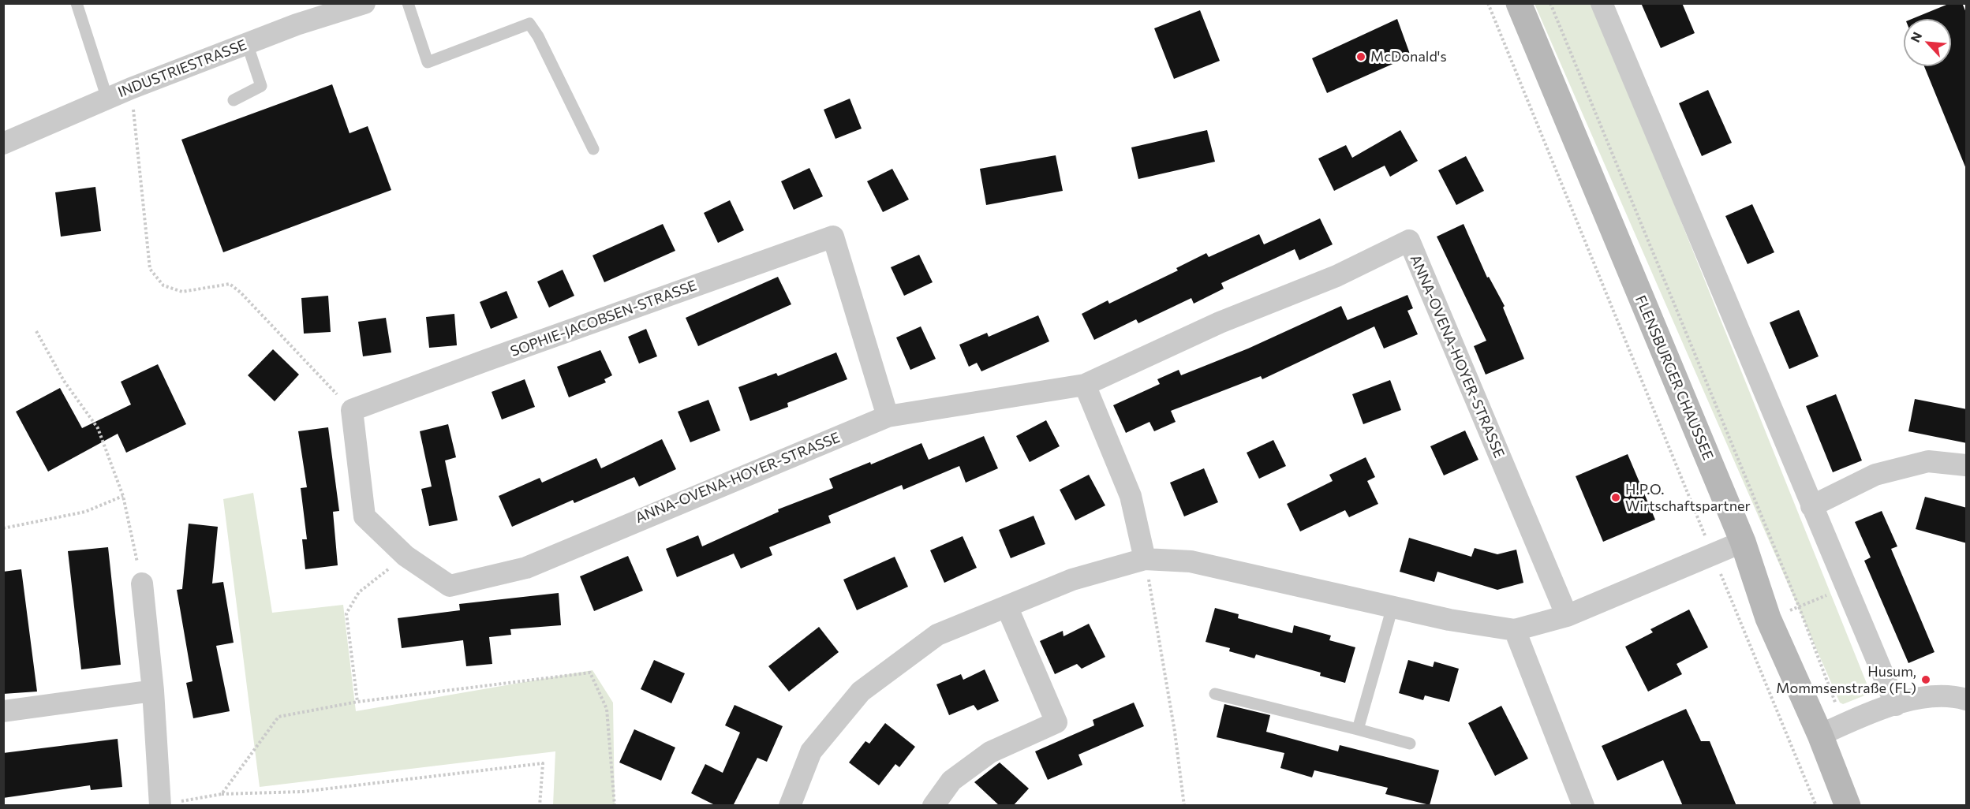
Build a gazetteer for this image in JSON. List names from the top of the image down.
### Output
{
  "streets": {
    "main road": ["FLENSBURGER CHAUSSEE"],
    "street": ["INDUSTRIESTRASSE", "SOPHIE-JACOBSEN-STRASSE", "ANNA-OVENA-HOYER-STRASSE"]
  },
  "crossings": [
    ["SOPHIE-JACOBSEN-STRASSE", "ANNA-OVENA-HOYER-STRASSE"]
  ],
  "places": ["McDonald's", "H.P.O. Wirtschaftspartner", "Husum, Mommsenstraße (FL)"],
  "north": "top left"
}
